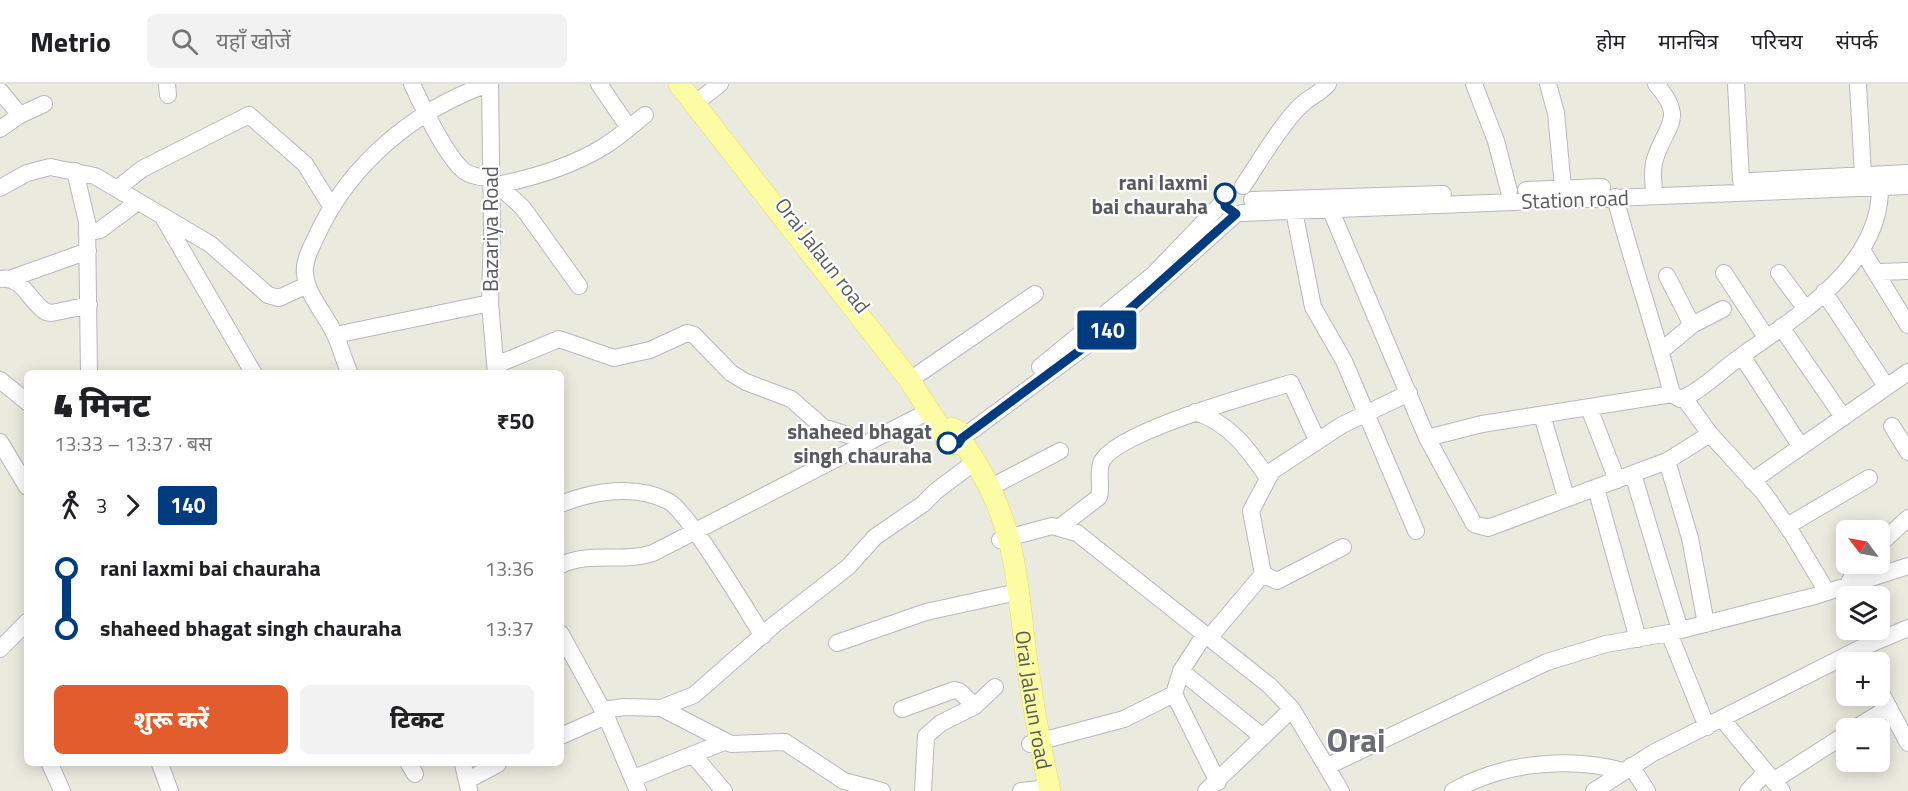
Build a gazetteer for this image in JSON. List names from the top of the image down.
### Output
{
  "streets": {
    "main road": ["Orai Jalaun road"],
    "street": ["Station road", "Bazariya Road"]
  },
  "districts": ["Orai"],
  "places": ["rani laxmi bai chauraha", "shaheed bhagat singh chauraha"],
  "lines": ["bus line 140"],
  "north": "top left",
  "page": {
    "header": "Metrio",
    "search": "यहाँ खोजें",
    "nav": [
      "होम",
      "मानचित्र",
      "परिचय",
      "संपर्क"
    ],
    "on_map": "140",
    "heading": ["4 मिनट", "13:33 – 13:37 · बस", "₹50"],
    "legs": ["3", "140"],
    "map_buttons": ["+", "−"],
    "list": [
      {
        "name": "rani laxmi bai chauraha",
        "value": "13:36"
      },
      {
        "name": "shaheed bhagat singh chauraha",
        "value": "13:37"
      }
    ],
    "buttons": ["शुरू करें", "टिकट"]
  }
}
